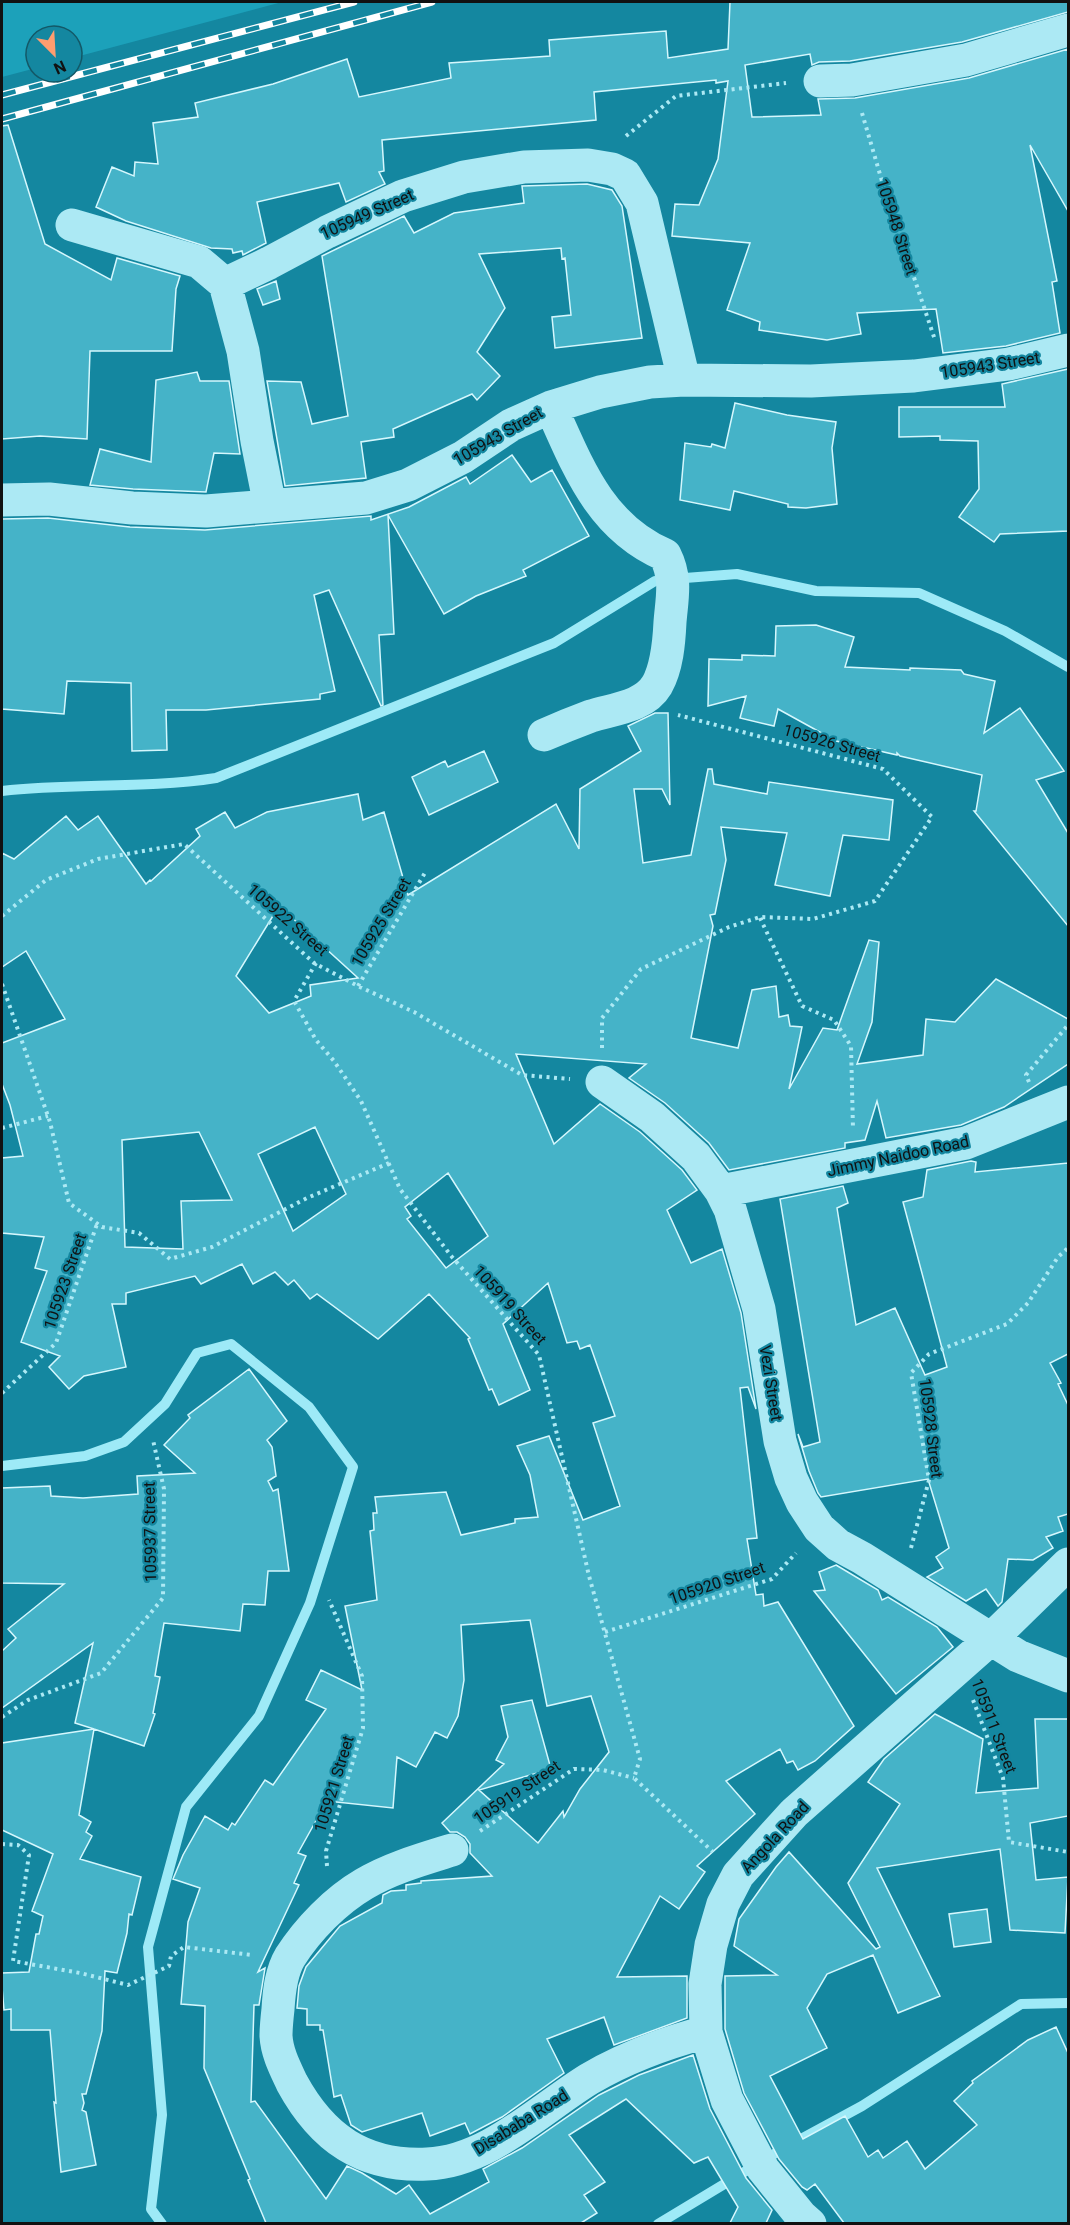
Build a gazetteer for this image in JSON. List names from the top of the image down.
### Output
{
  "streets": {
    "street": [
      "105949 Street",
      "105943 Street",
      "Jimmy Naidoo Road",
      "Vezi Street",
      "Angola Road",
      "Disababa Road"
    ],
    "path": [
      "105948 Street",
      "105926 Street",
      "105922 Street",
      "105925 Street",
      "105923 Street",
      "105919 Street",
      "105928 Street",
      "105937 Street",
      "105920 Street",
      "105911 Street",
      "105921 Street"
    ]
  },
  "crossings": [
    ["105948 Street", "105943 Street"],
    ["105926 Street", "105922 Street"],
    ["105926 Street", "Vezi Street"],
    ["105922 Street", "105925 Street"],
    ["105922 Street", "105919 Street"],
    ["105922 Street", "Vezi Street"],
    ["Jimmy Naidoo Road", "Vezi Street"],
    ["105919 Street", "105920 Street"],
    ["105919 Street", "Angola Road"],
    ["105919 Street", "Disababa Road"],
    ["Vezi Street", "105928 Street"],
    ["Vezi Street", "105920 Street"],
    ["Vezi Street", "Angola Road"],
    ["105911 Street", "Angola Road"],
    ["105921 Street", "Disababa Road"],
    ["Angola Road", "Disababa Road"]
  ],
  "north": "bottom right"
}
